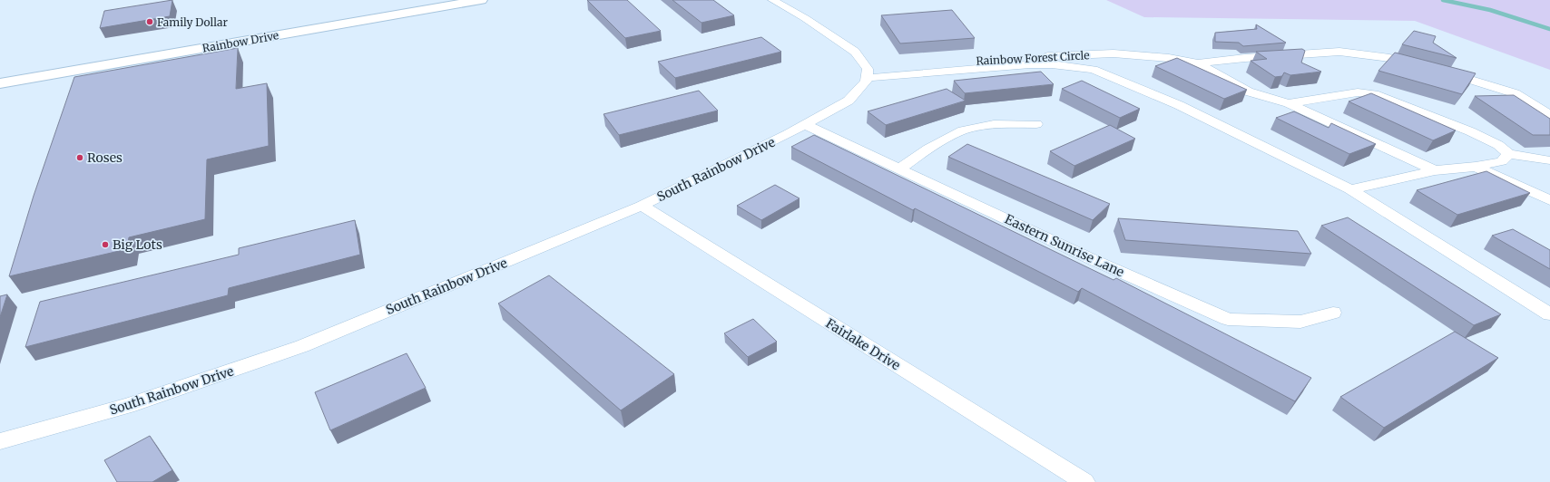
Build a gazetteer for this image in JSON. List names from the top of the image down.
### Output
{
  "streets": {
    "street": [
      "Rainbow Drive",
      "Rainbow Forest Circle",
      "South Rainbow Drive",
      "Eastern Sunrise Lane",
      "Fairlake Drive"
    ]
  },
  "crossings": [
    ["South Rainbow Drive", "Eastern Sunrise Lane"],
    ["South Rainbow Drive", "Fairlake Drive"]
  ],
  "places": ["Family Dollar", "Roses", "Big Lots"]
}
